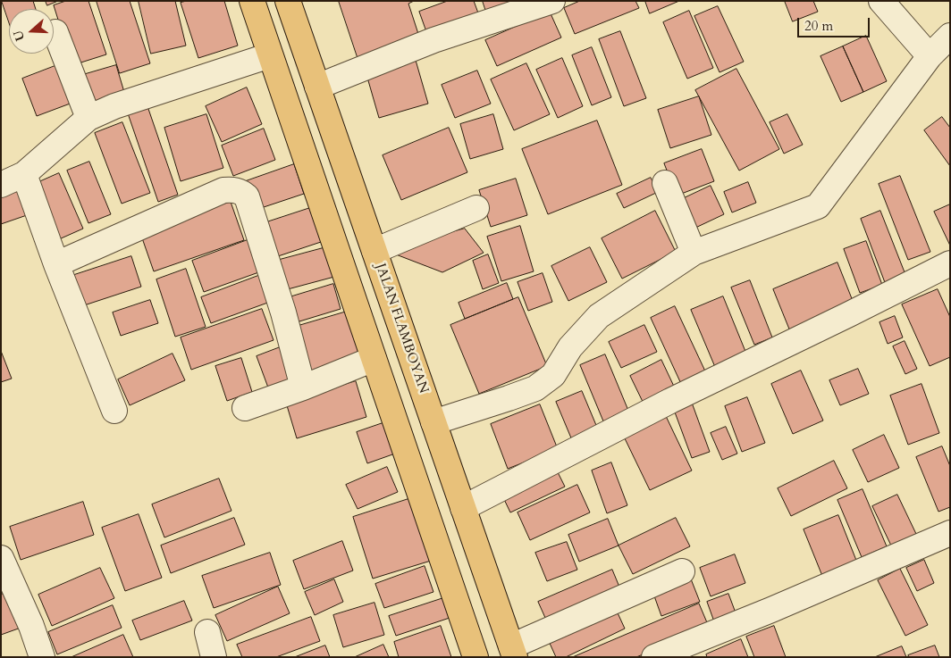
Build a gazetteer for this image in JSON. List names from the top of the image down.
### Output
{
  "streets": {
    "main road": ["JALAN FLAMBOYAN"]
  },
  "scale_bar": "20 m",
  "north": "left"
}
